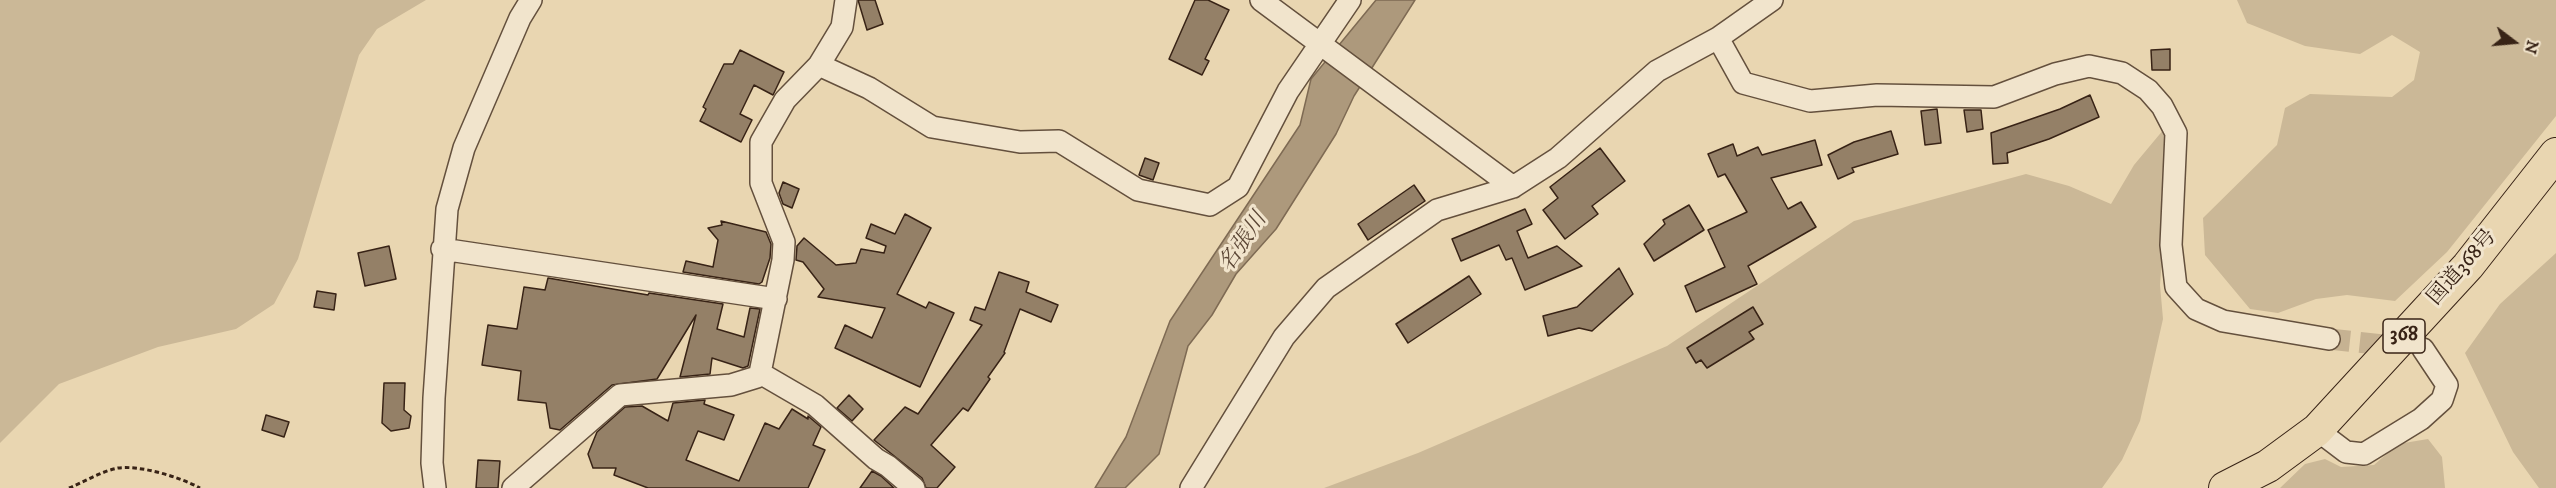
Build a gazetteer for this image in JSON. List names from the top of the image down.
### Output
{
  "streets": {
    "highway": ["国道368号", "368"]
  },
  "water": ["名張川"],
  "north": "right"
}
